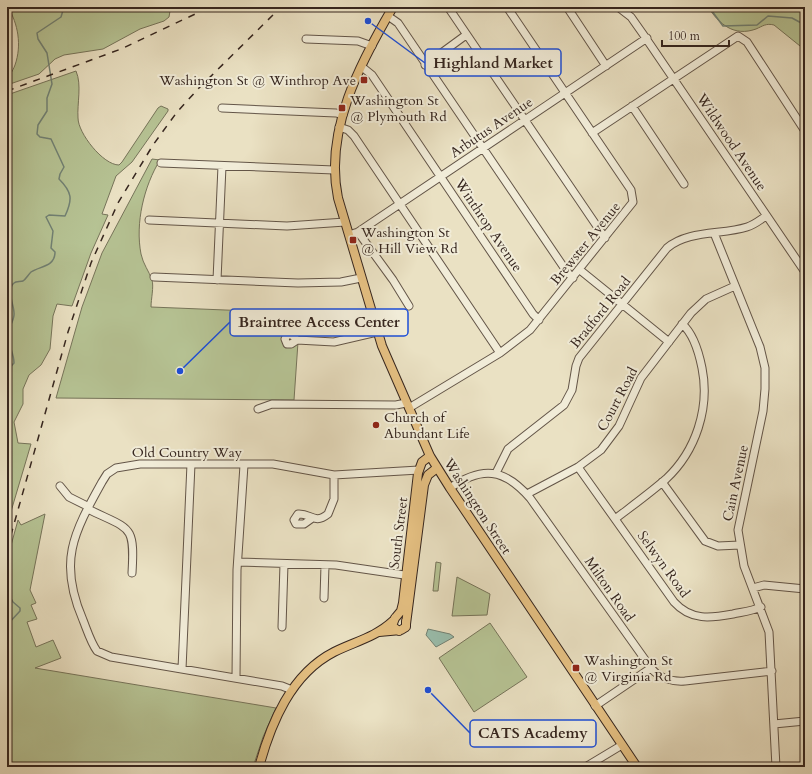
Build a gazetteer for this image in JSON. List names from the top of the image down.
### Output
{
  "streets": {
    "main road": ["Washington Street", "South Street"],
    "street": [
      "Arbutus Avenue",
      "Wildwood Avenue",
      "Winthrop Avenue",
      "Brewster Avenue",
      "Bradford Road",
      "Court Road",
      "Old Country Way",
      "Cain Avenue",
      "Selwyn Road",
      "Milton Road"
    ]
  },
  "crossings": [
    ["Arbutus Avenue", "Wildwood Avenue"],
    ["Arbutus Avenue", "Winthrop Avenue"],
    ["Arbutus Avenue", "Brewster Avenue"],
    ["Arbutus Avenue", "Washington Street"],
    ["Wildwood Avenue", "Bradford Road"],
    ["Winthrop Avenue", "Brewster Avenue"],
    ["Winthrop Avenue", "Washington Street"],
    ["Brewster Avenue", "Washington Street"],
    ["Bradford Road", "Cain Avenue"],
    ["Bradford Road", "Milton Road"],
    ["Court Road", "Cain Avenue"],
    ["Court Road", "Selwyn Road"],
    ["Court Road", "Milton Road"],
    ["Old Country Way", "South Street"],
    ["Cain Avenue", "Selwyn Road"],
    ["Cain Avenue", "Milton Road"],
    ["Washington Street", "South Street"]
  ],
  "places": {
    "other": [
      "Highland Market",
      "Braintree Access Center",
      "Church of Abundant Life",
      "CATS Academy"
    ],
    "transit": [
      "Washington St @ Winthrop Ave",
      "Washington St @ Plymouth Rd",
      "Washington St @ Hill View Rd",
      "Washington St @ Virginia Rd"
    ]
  },
  "scale_bar": "100 m"
}
